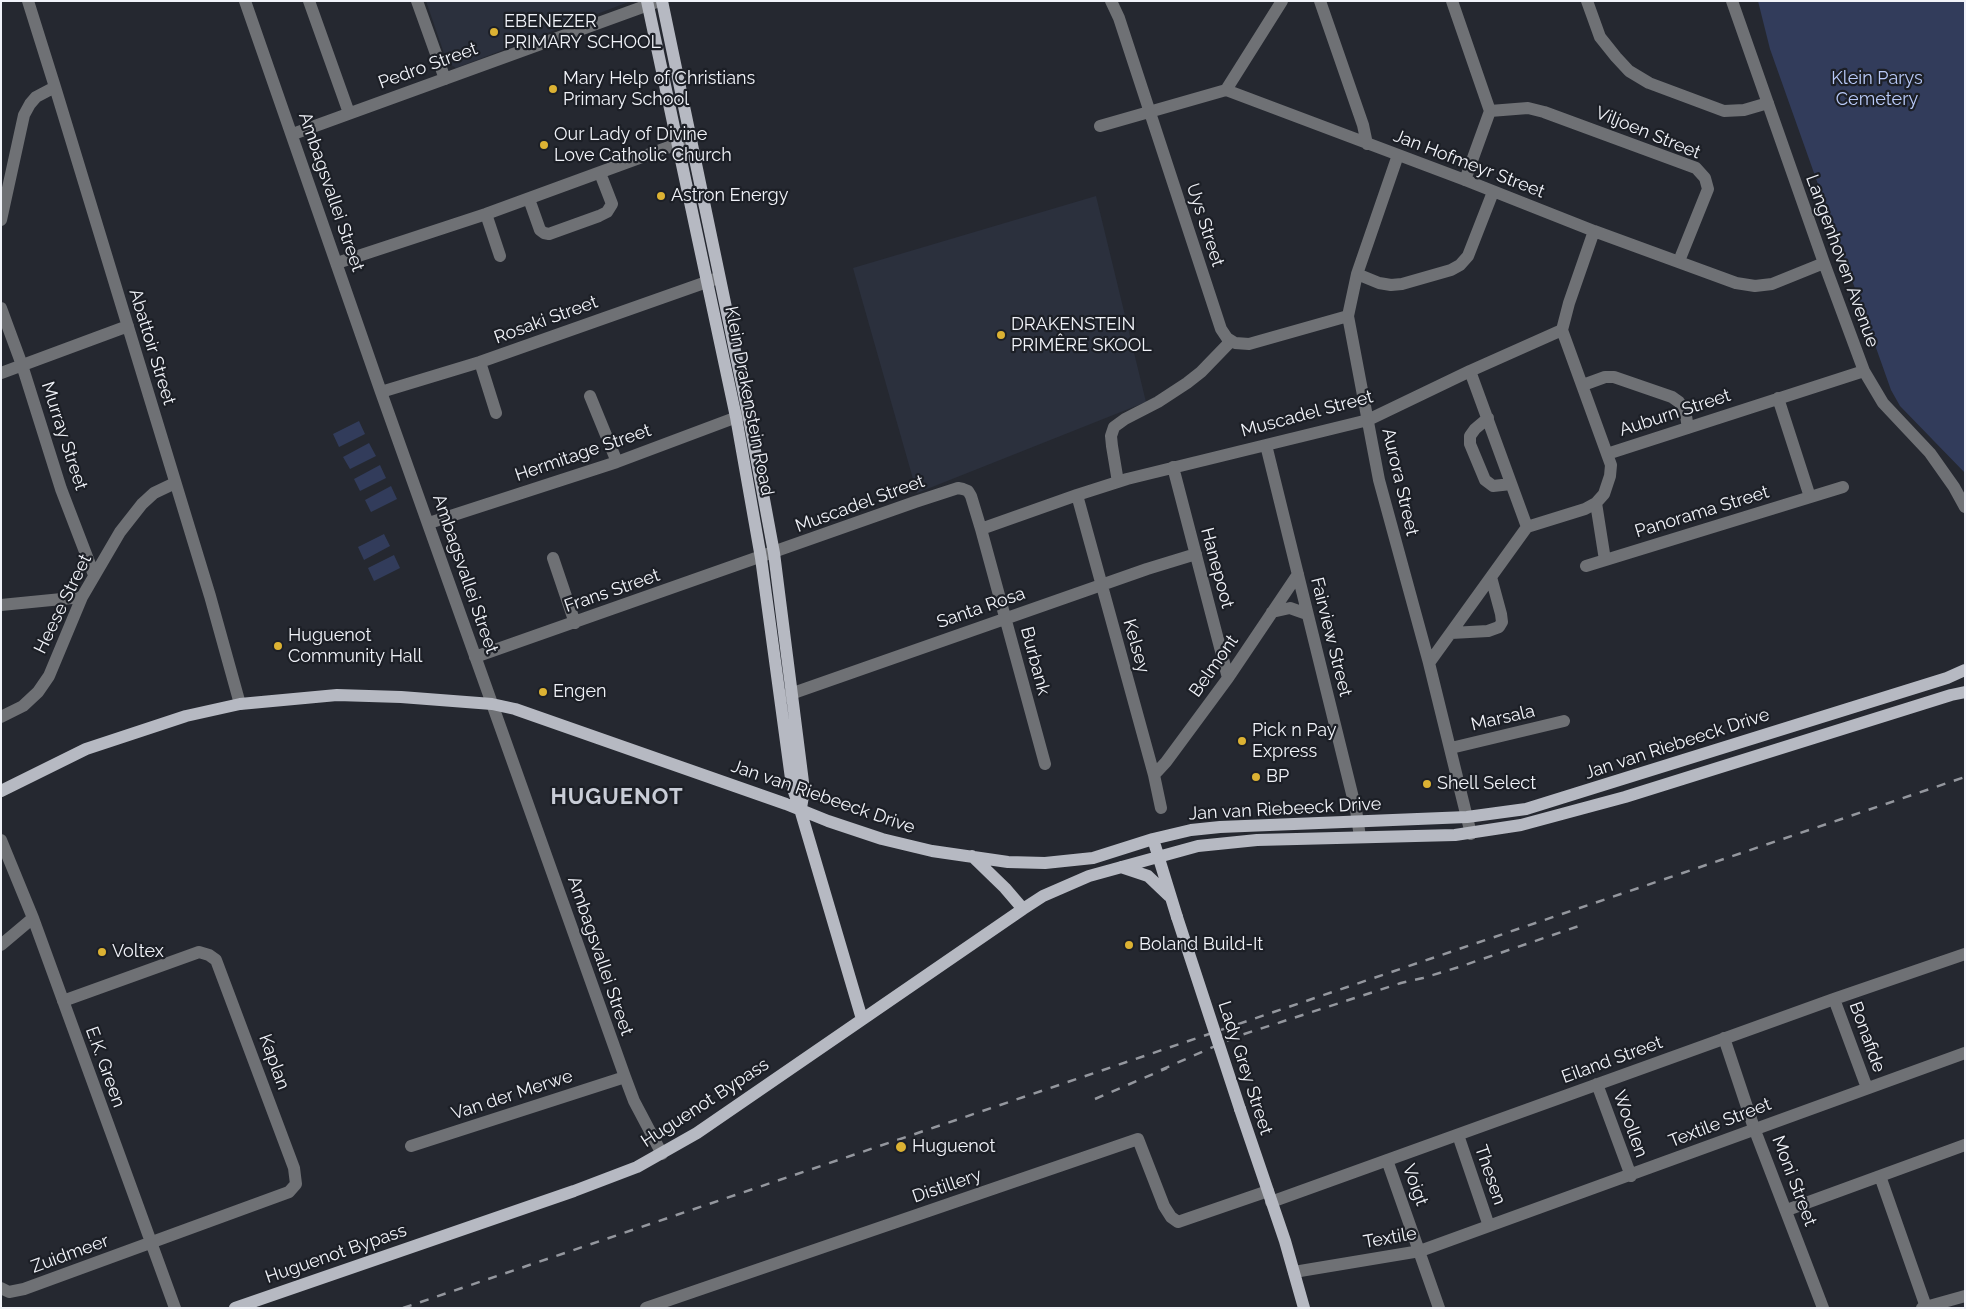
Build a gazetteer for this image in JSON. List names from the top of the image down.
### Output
{
  "streets": {
    "main road": [
      "Klein Drakenstein Road",
      "Jan van Riebeeck Drive",
      "Lady Grey Street",
      "Huguenot Bypass"
    ],
    "street": [
      "Pedro Street",
      "Viljoen Street",
      "Jan Hofmeyr Street",
      "Ambagsvallei Street",
      "Uys Street",
      "Langenhoven Avenue",
      "Rosaki Street",
      "Abattoir Street",
      "Auburn Street",
      "Muscadel Street",
      "Murray Street",
      "Hermitage Street",
      "Aurora Street",
      "Panorama Street",
      "Hanepoot",
      "Frans Street",
      "Heese Street",
      "Santa Rosa",
      "Fairview Street",
      "Kelsey",
      "Burbank",
      "Belmont",
      "Marsala",
      "Bonafide",
      "Eiland Street",
      "Kaplan",
      "E.K. Green",
      "Van der Merwe",
      "Textile Street",
      "Woollen",
      "Thesen",
      "Moni Street",
      "Voigt",
      "Distillery",
      "Textile",
      "Zuidmeer"
    ]
  },
  "crossings": [
    ["Pedro Street", "Ambagsvallei Street"],
    ["Pedro Street", "Klein Drakenstein Road"],
    ["Viljoen Street", "Jan Hofmeyr Street"],
    ["Jan Hofmeyr Street", "Langenhoven Avenue"],
    ["Jan Hofmeyr Street", "Aurora Street"],
    ["Ambagsvallei Street", "Rosaki Street"],
    ["Ambagsvallei Street", "Hermitage Street"],
    ["Ambagsvallei Street", "Frans Street"],
    ["Ambagsvallei Street", "Jan van Riebeeck Drive"],
    ["Ambagsvallei Street", "Van der Merwe"],
    ["Ambagsvallei Street", "Huguenot Bypass"],
    ["Langenhoven Avenue", "Auburn Street"],
    ["Rosaki Street", "Klein Drakenstein Road"],
    ["Abattoir Street", "Heese Street"],
    ["Abattoir Street", "Jan van Riebeeck Drive"],
    ["Klein Drakenstein Road", "Muscadel Street"],
    ["Klein Drakenstein Road", "Hermitage Street"],
    ["Klein Drakenstein Road", "Frans Street"],
    ["Klein Drakenstein Road", "Santa Rosa"],
    ["Klein Drakenstein Road", "Jan van Riebeeck Drive"],
    ["Klein Drakenstein Road", "Huguenot Bypass"],
    ["Muscadel Street", "Aurora Street"],
    ["Muscadel Street", "Hanepoot"],
    ["Muscadel Street", "Frans Street"],
    ["Muscadel Street", "Fairview Street"],
    ["Muscadel Street", "Kelsey"],
    ["Muscadel Street", "Burbank"],
    ["Murray Street", "Heese Street"],
    ["Aurora Street", "Marsala"],
    ["Aurora Street", "Jan van Riebeeck Drive"],
    ["Hanepoot", "Santa Rosa"],
    ["Hanepoot", "Belmont"],
    ["Santa Rosa", "Kelsey"],
    ["Santa Rosa", "Burbank"],
    ["Fairview Street", "Belmont"],
    ["Fairview Street", "Jan van Riebeeck Drive"],
    ["Kelsey", "Belmont"],
    ["Jan van Riebeeck Drive", "Lady Grey Street"],
    ["Jan van Riebeeck Drive", "Huguenot Bypass"],
    ["Bonafide", "Eiland Street"],
    ["Bonafide", "Textile Street"],
    ["Eiland Street", "Lady Grey Street"],
    ["Eiland Street", "Woollen"],
    ["Eiland Street", "Thesen"],
    ["Eiland Street", "Moni Street"],
    ["Eiland Street", "Voigt"],
    ["Eiland Street", "Distillery"],
    ["Kaplan", "E.K. Green"],
    ["Kaplan", "Zuidmeer"],
    ["E.K. Green", "Zuidmeer"],
    ["Lady Grey Street", "Huguenot Bypass"],
    ["Lady Grey Street", "Distillery"],
    ["Lady Grey Street", "Textile"],
    ["Textile Street", "Woollen"],
    ["Textile Street", "Thesen"],
    ["Textile Street", "Moni Street"],
    ["Textile Street", "Textile"],
    ["Thesen", "Textile"],
    ["Voigt", "Textile"]
  ],
  "districts": ["HUGUENOT"],
  "parks": ["Klein Parys Cemetery"],
  "places": [
    "EBENEZER PRIMARY SCHOOL",
    "Mary Help of Christians Primary School",
    "Our Lady of Divine Love Catholic Church",
    "Astron Energy",
    "DRAKENSTEIN PRIMÊRE SKOOL",
    "Huguenot Community Hall",
    "Engen",
    "Pick n Pay Express",
    "BP",
    "Shell Select",
    "Boland Build-It",
    "Voltex",
    "Huguenot"
  ]
}
